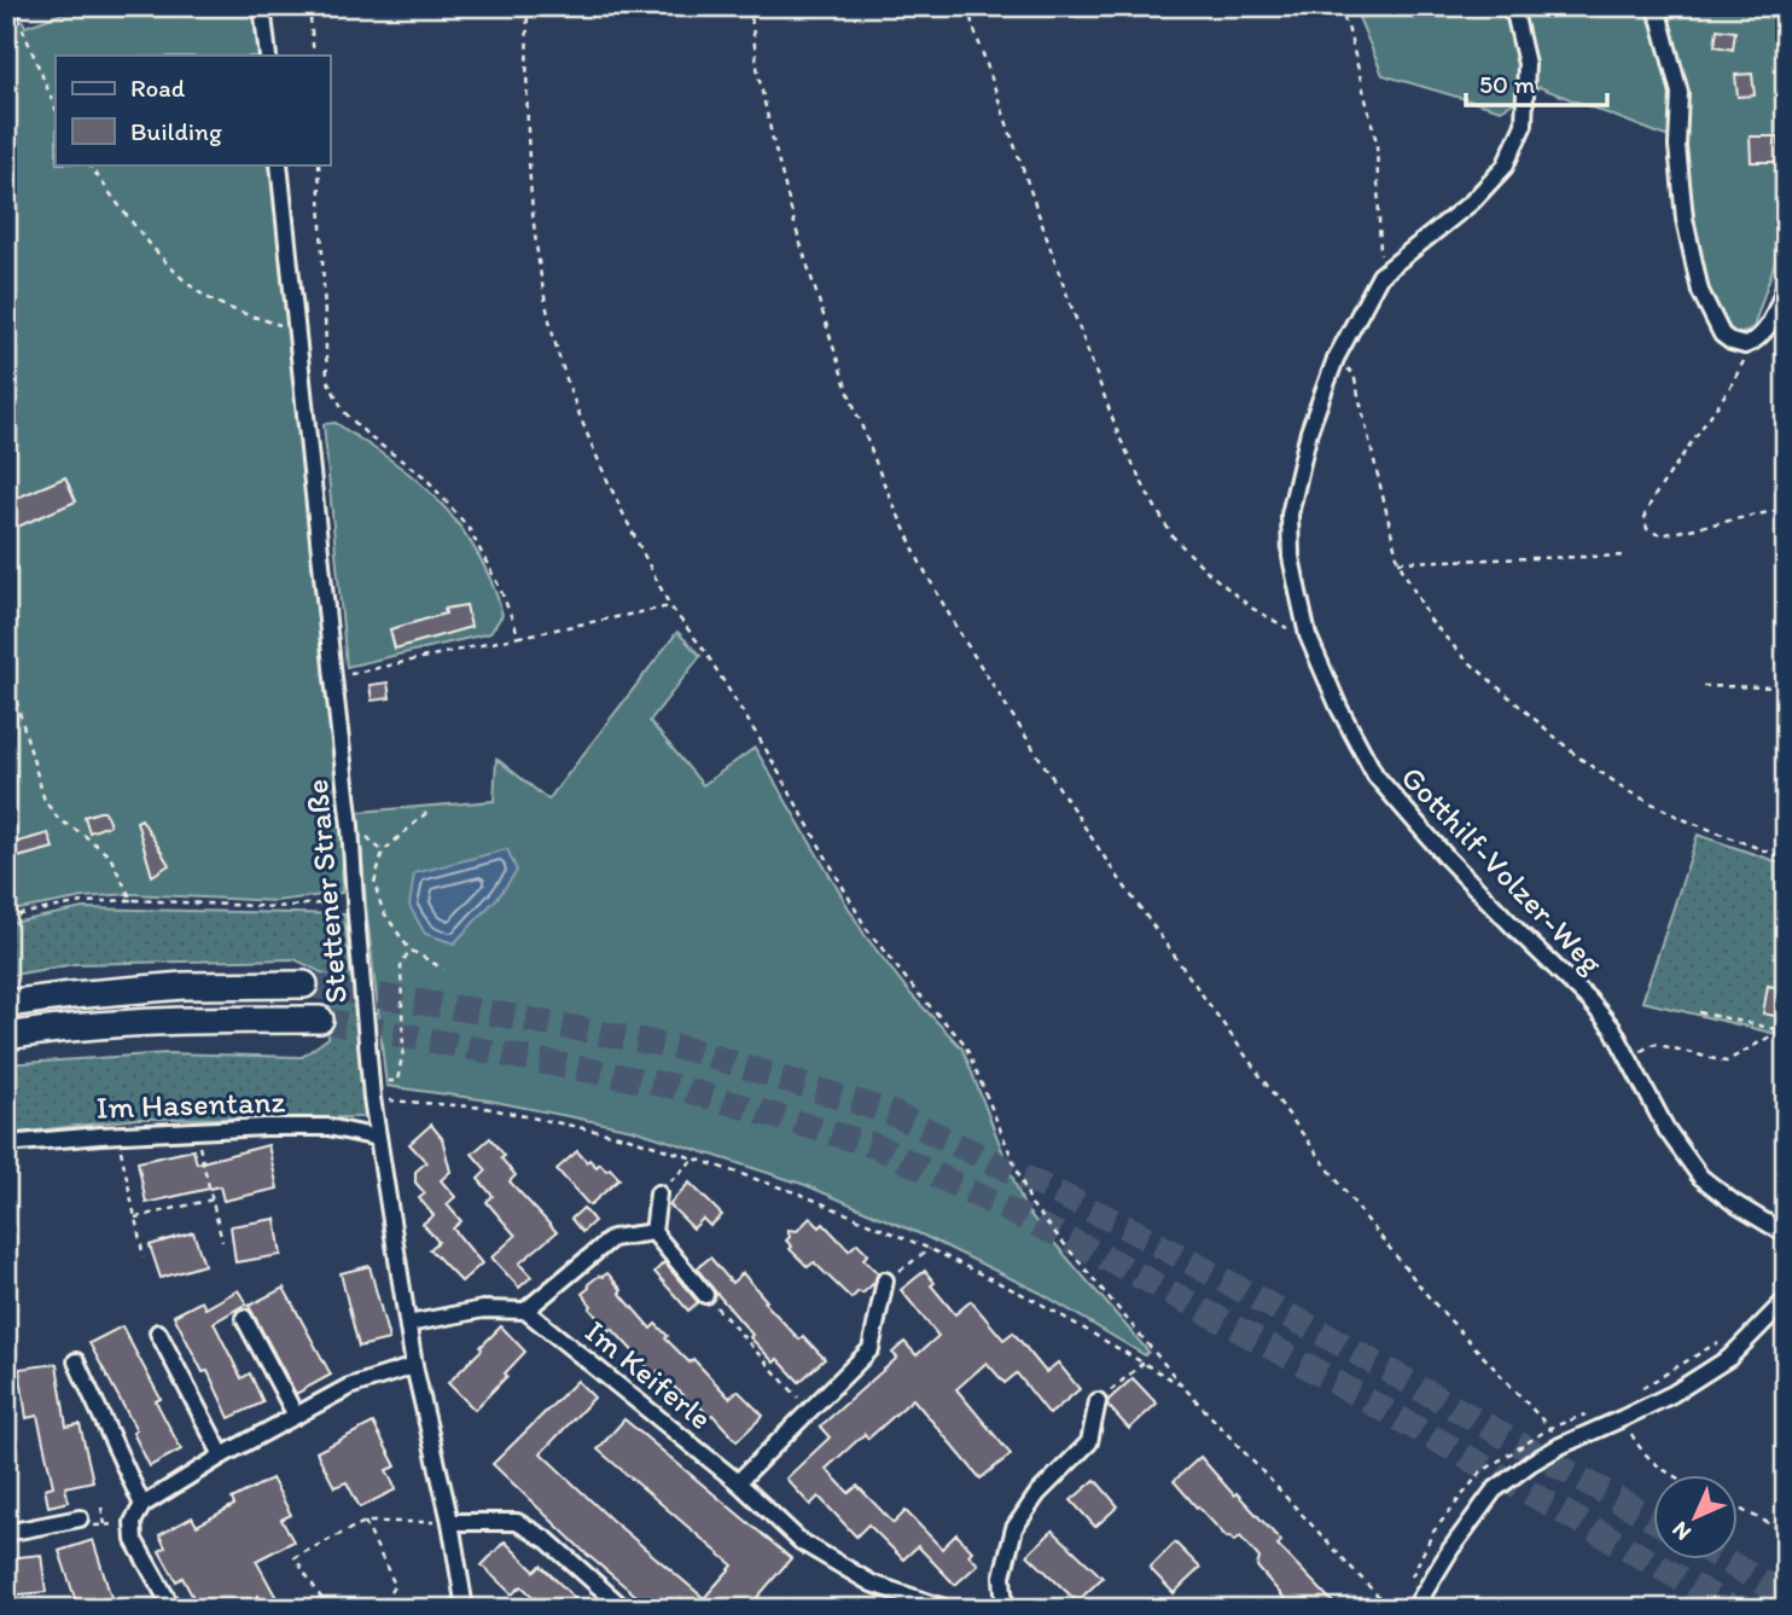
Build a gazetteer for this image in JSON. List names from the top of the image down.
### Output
{
  "streets": {
    "street": [
      "Gotthilf-Volzer-Weg",
      "Stettener Straße",
      "Im Hasentanz",
      "Im Keiferle"
    ]
  },
  "crossings": [
    ["Stettener Straße", "Im Hasentanz"]
  ],
  "legend": ["Road", "Building"],
  "scale_bar": "50 m",
  "north": "bottom left"
}
